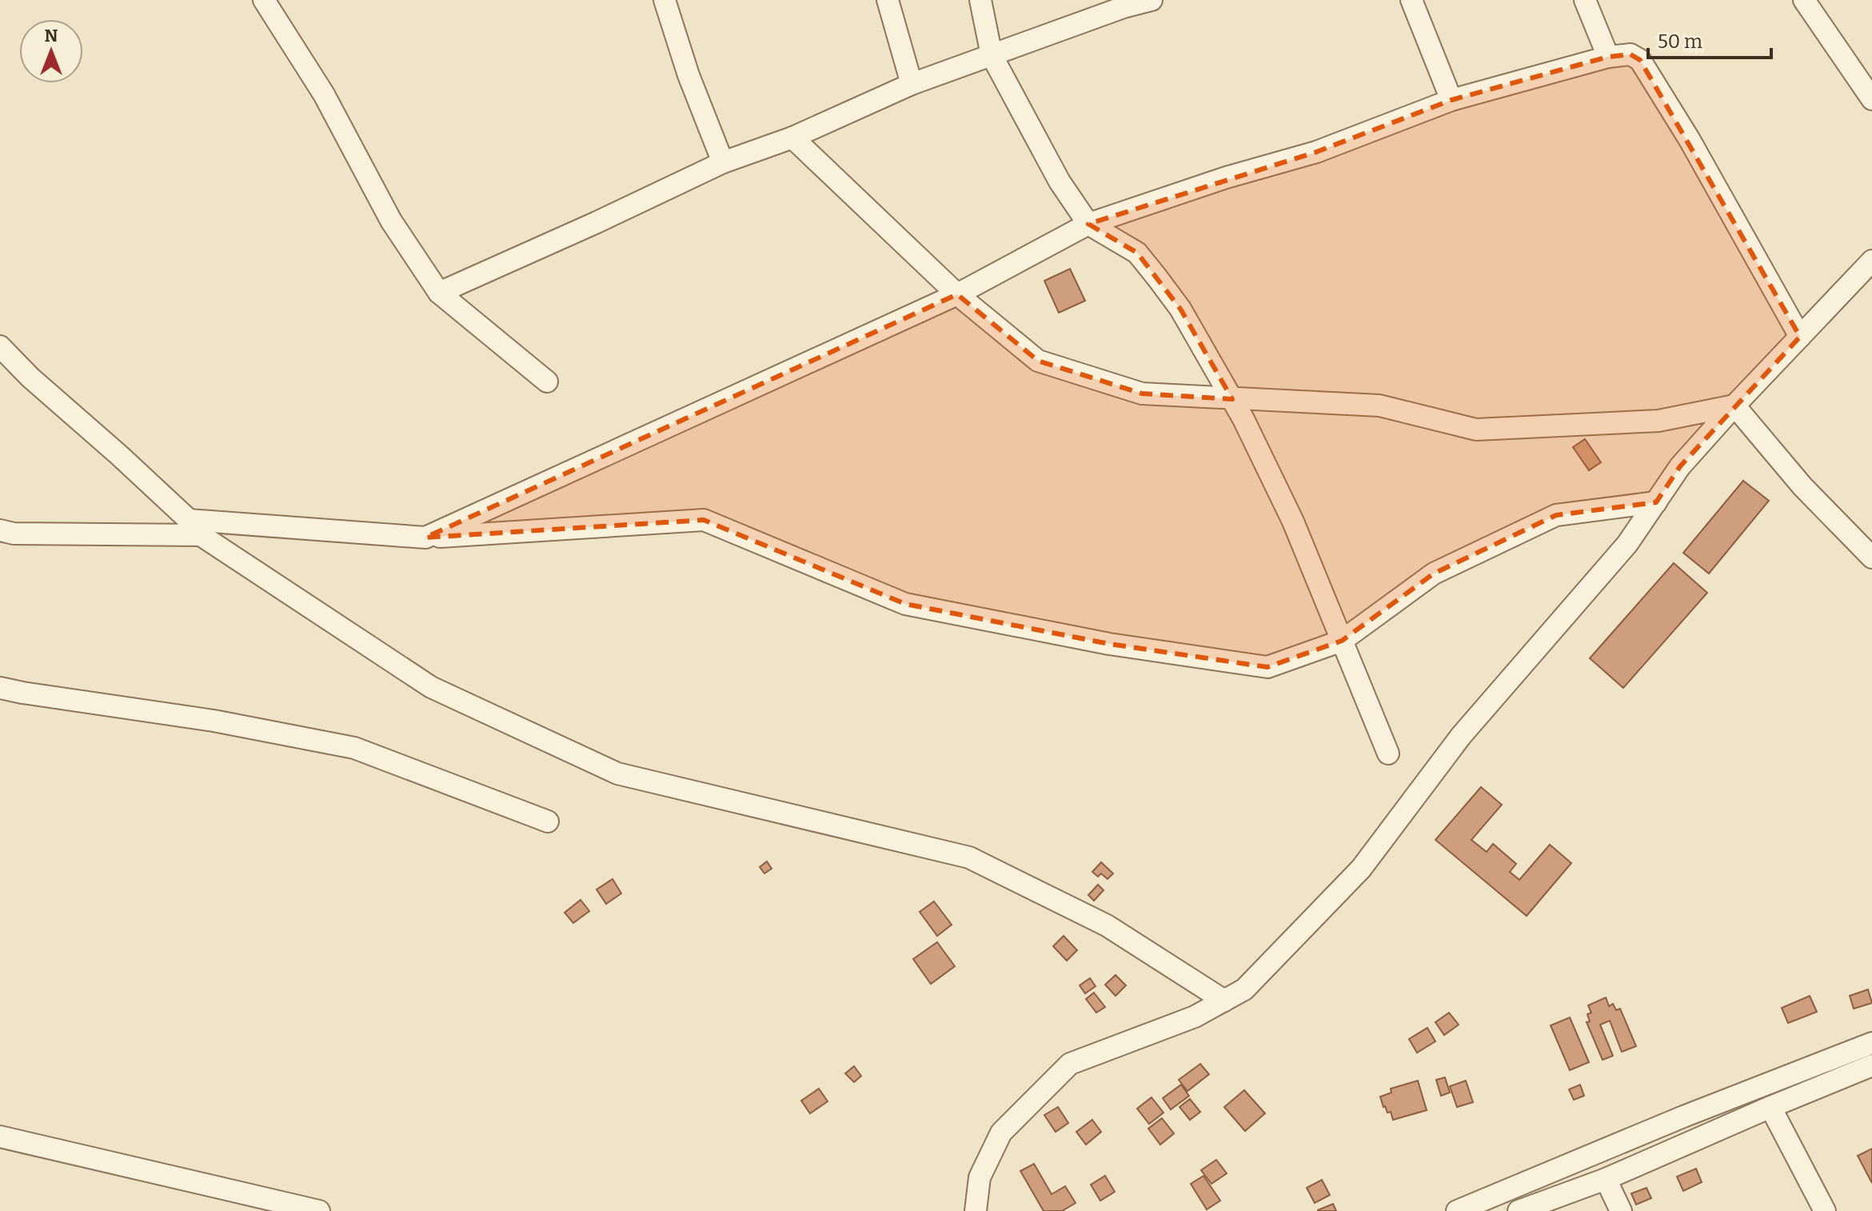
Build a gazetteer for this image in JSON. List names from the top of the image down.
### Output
{
  "scale_bar": "50 m",
  "north": "top"
}
